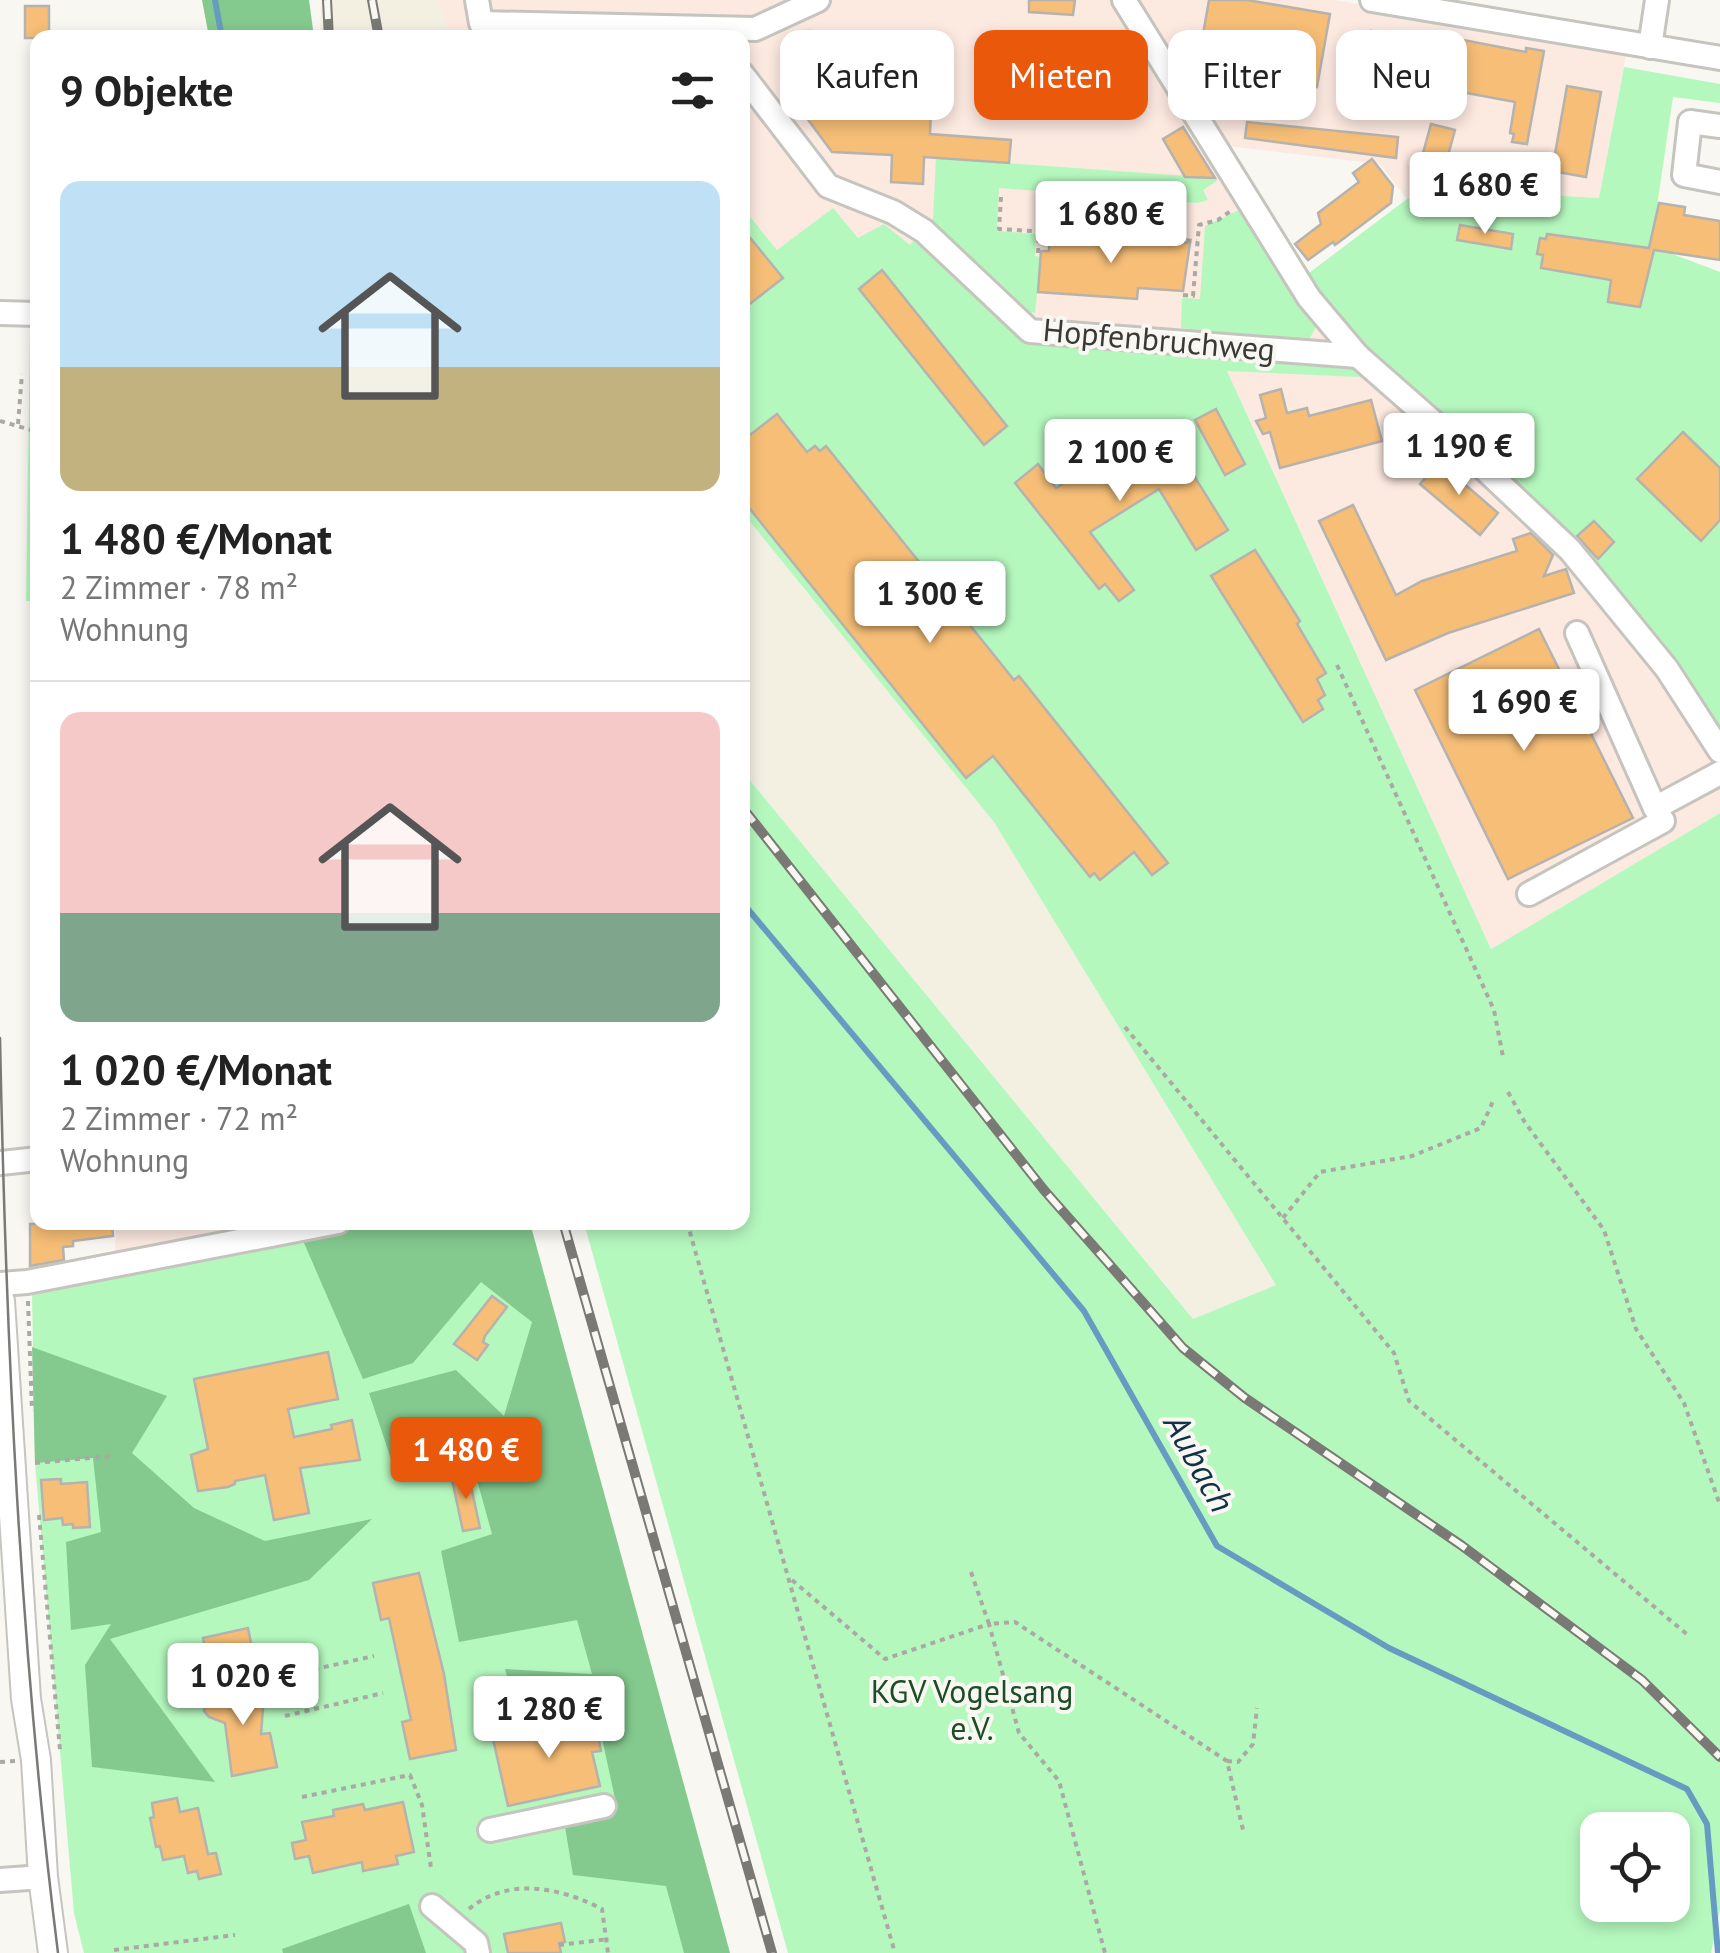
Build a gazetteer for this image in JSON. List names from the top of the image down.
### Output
{
  "streets": {
    "street": ["Hopfenbruchweg"]
  },
  "water": ["Aubach"],
  "parks": ["KGV Vogelsang e.V."],
  "page": {
    "chip": [
      "Kaufen",
      "Mieten",
      "Filter",
      "Neu"
    ],
    "heading": "9 Objekte",
    "list": [
      {
        "name": "1 480 €/Monat",
        "note": "2 Zimmer · 78 m² · Wohnung"
      },
      {
        "name": "1 020 €/Monat",
        "note": "2 Zimmer · 72 m² · Wohnung"
      }
    ],
    "price": [
      "1 680 €",
      "1 680 €",
      "1 190 €",
      "2 100 €",
      "1 300 €",
      "1 690 €",
      "1 480 €",
      "1 020 €",
      "1 280 €"
    ]
  }
}
